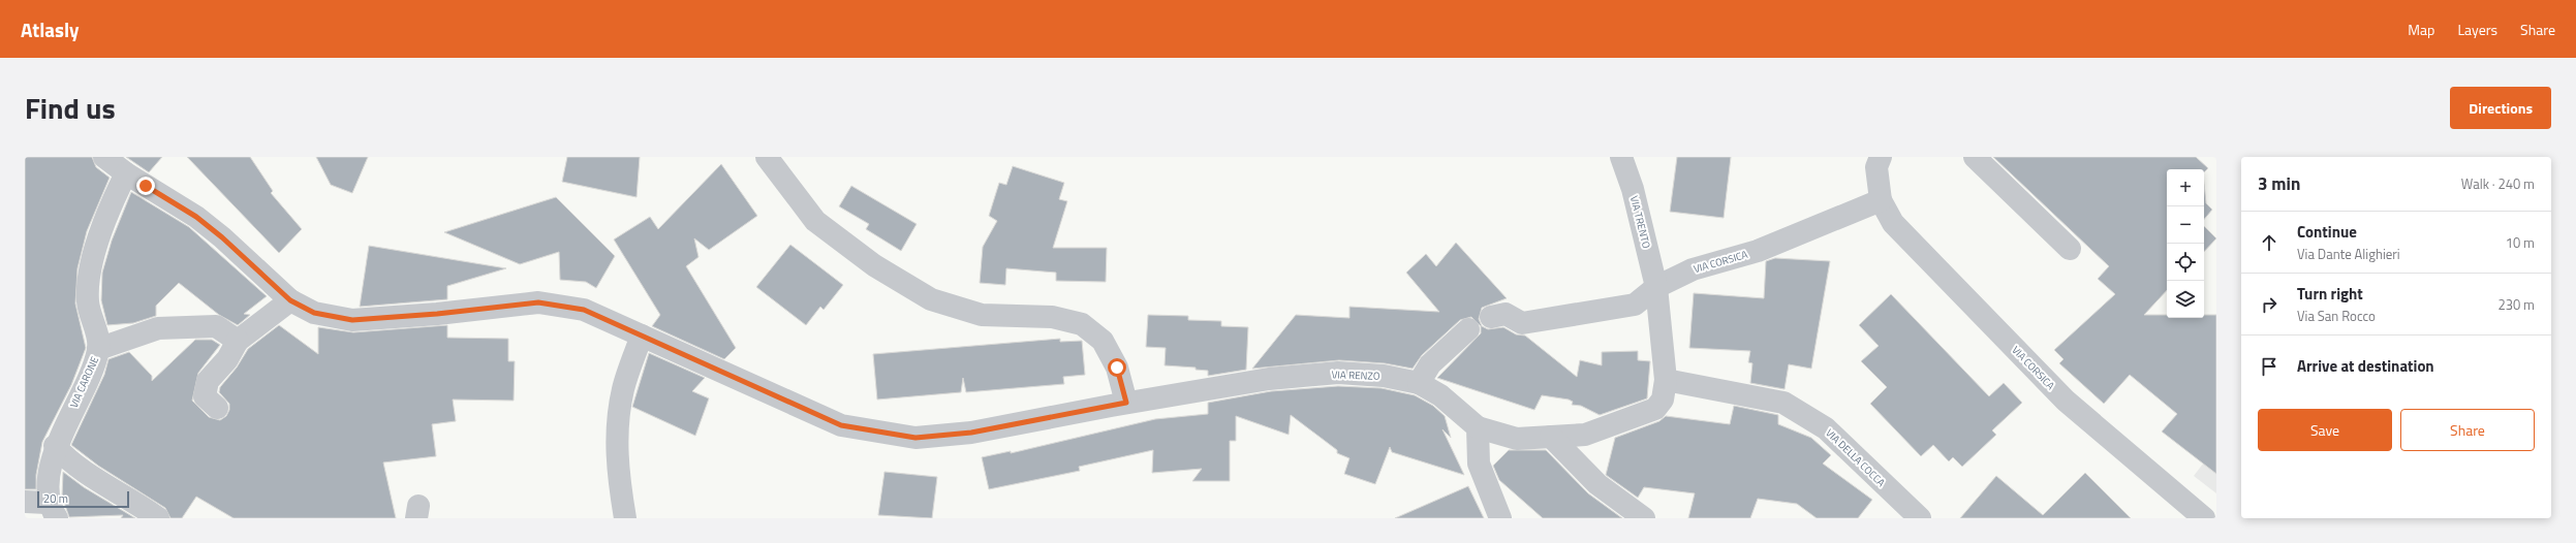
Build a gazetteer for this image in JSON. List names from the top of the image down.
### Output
{
  "streets": {
    "street": [
      "VIA TRENTO",
      "VIA CORSICA",
      "VIA RENZO",
      "VIA CARONE",
      "VIA DELLA COCCA"
    ]
  },
  "crossings": [
    ["VIA TRENTO", "VIA CORSICA"],
    ["VIA RENZO", "VIA CARONE"]
  ],
  "scale_bar": "20 m",
  "page": {
    "header": "Atlasly",
    "nav": ["Map", "Layers", "Share"],
    "title": "Find us",
    "buttons": [
      "Directions",
      ["Save", "Share"]
    ],
    "heading": ["3 min", "Walk · 240 m"],
    "map_buttons": ["+", "−"],
    "list": [
      ["Continue", "Via Dante Alighieri", "10 m"],
      ["Turn right", "Via San Rocco", "230 m"],
      "Arrive at destination"
    ],
    "scale": "20 m"
  }
}
